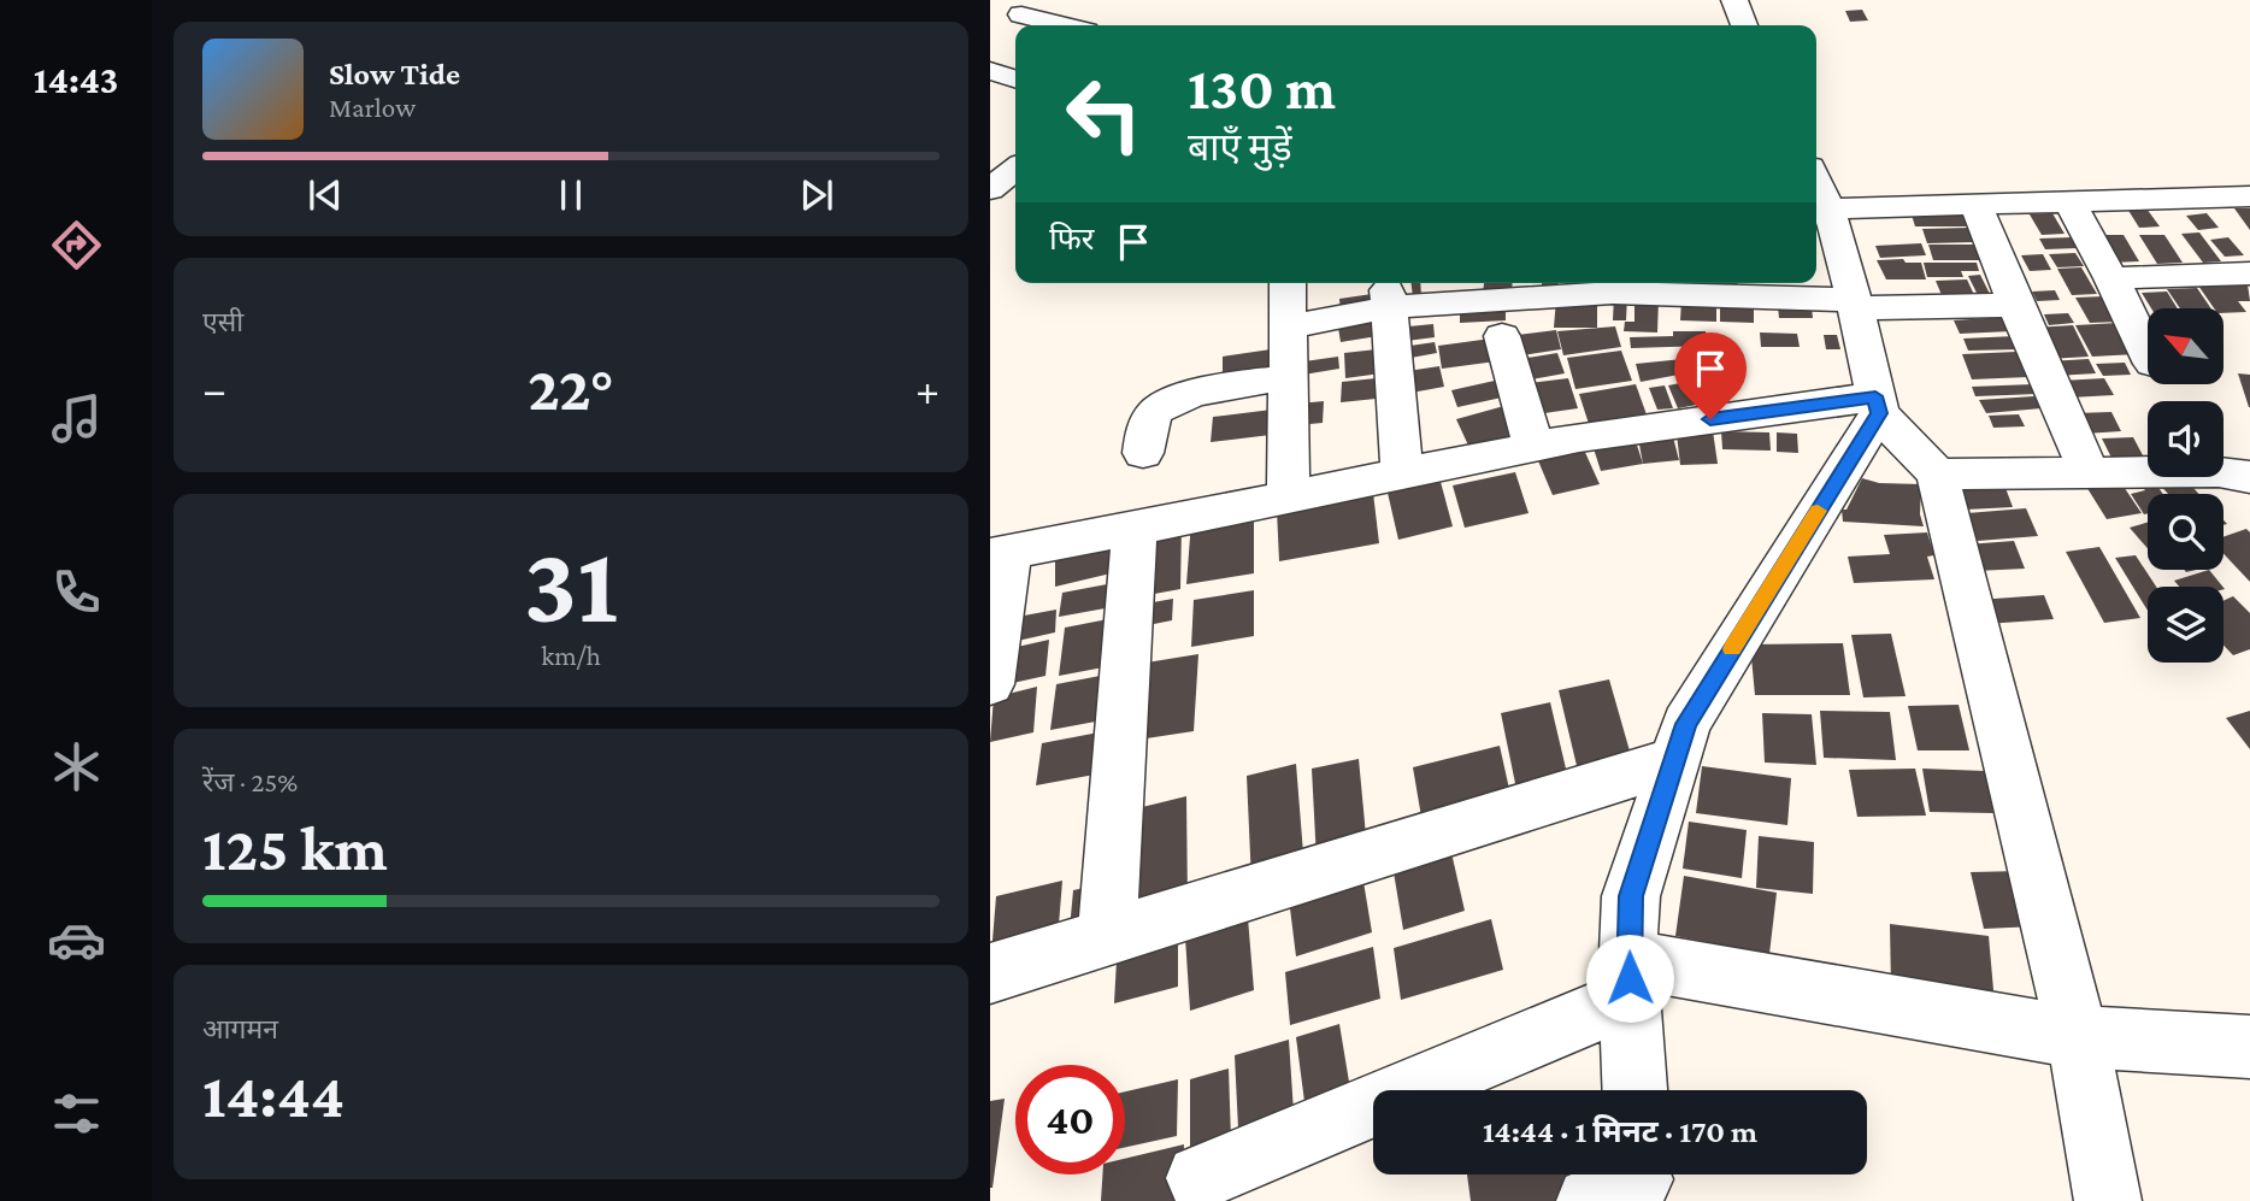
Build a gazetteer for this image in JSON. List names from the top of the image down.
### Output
{
  "north": "top left",
  "page": {
    "tabs": "14:43",
    "turn": ["130 m", "बाएँ मुड़ें"],
    "song": ["Slow Tide", "Marlow"],
    "then": "फिर",
    "tile": [
      "एसी",
      ["31", "km/h"],
      ["रेंज · 25%", "125 km"],
      ["आगमन", "14:44"]
    ],
    "heat": ["−", "22°", "+"],
    "limit": "40",
    "trip": "14:44 · 1 मिनट · 170 m"
  }
}
